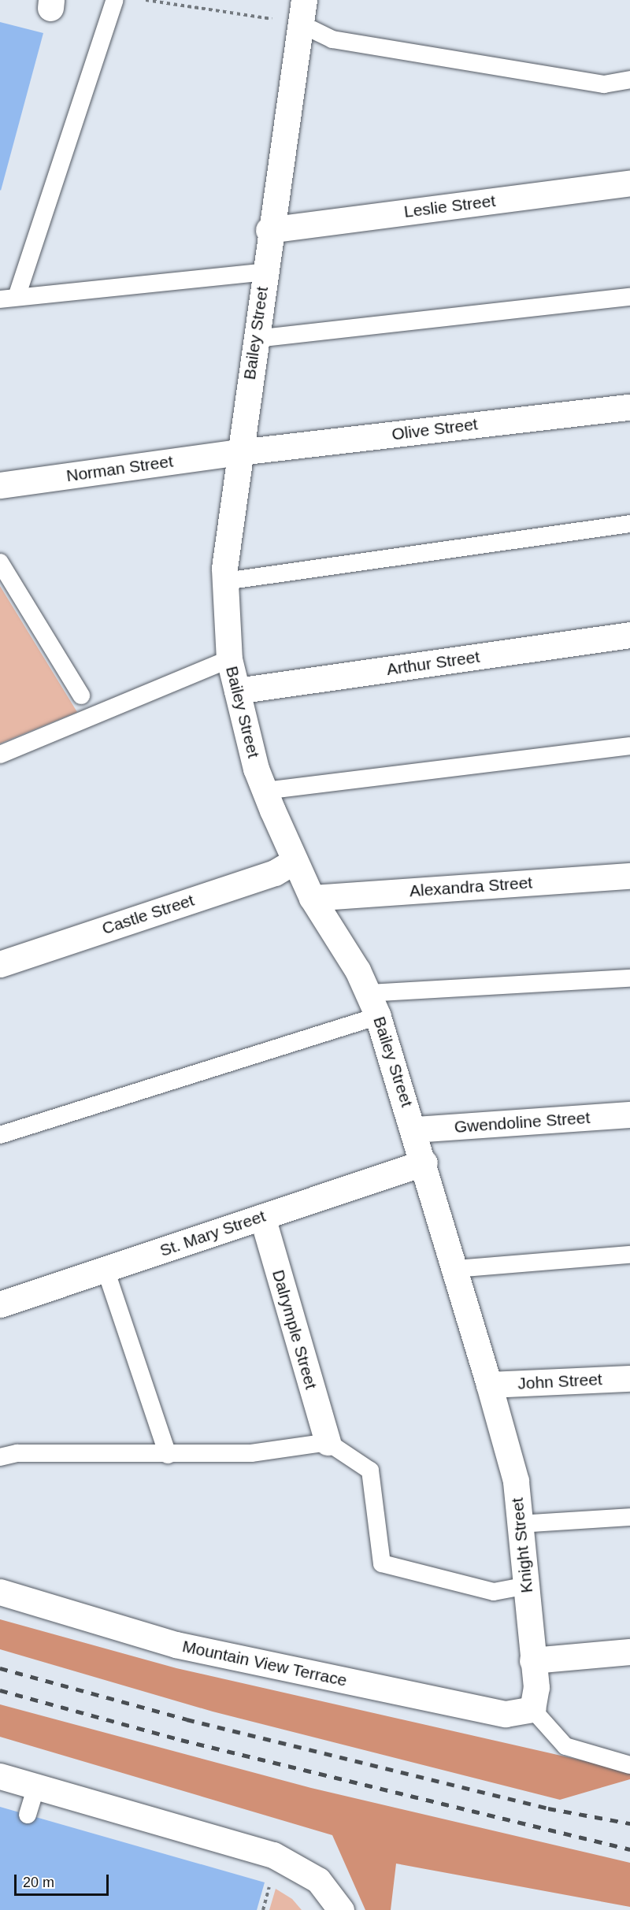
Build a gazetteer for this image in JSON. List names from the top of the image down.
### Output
{
  "streets": {
    "street": [
      "Leslie Street",
      "Bailey Street",
      "Olive Street",
      "Norman Street",
      "Arthur Street",
      "Alexandra Street",
      "Castle Street",
      "Gwendoline Street",
      "St. Mary Street",
      "Dalrymple Street",
      "John Street",
      "Knight Street",
      "Mountain View Terrace"
    ]
  },
  "crossings": [
    ["Leslie Street", "Bailey Street"],
    ["Bailey Street", "Olive Street"],
    ["Bailey Street", "Norman Street"],
    ["Bailey Street", "Arthur Street"],
    ["Bailey Street", "Alexandra Street"],
    ["Bailey Street", "Castle Street"],
    ["Bailey Street", "Gwendoline Street"],
    ["Bailey Street", "St. Mary Street"],
    ["Bailey Street", "John Street"],
    ["Bailey Street", "Knight Street"],
    ["Olive Street", "Norman Street"],
    ["St. Mary Street", "Dalrymple Street"],
    ["John Street", "Knight Street"],
    ["Knight Street", "Mountain View Terrace"]
  ],
  "scale_bar": "20 m"
}
